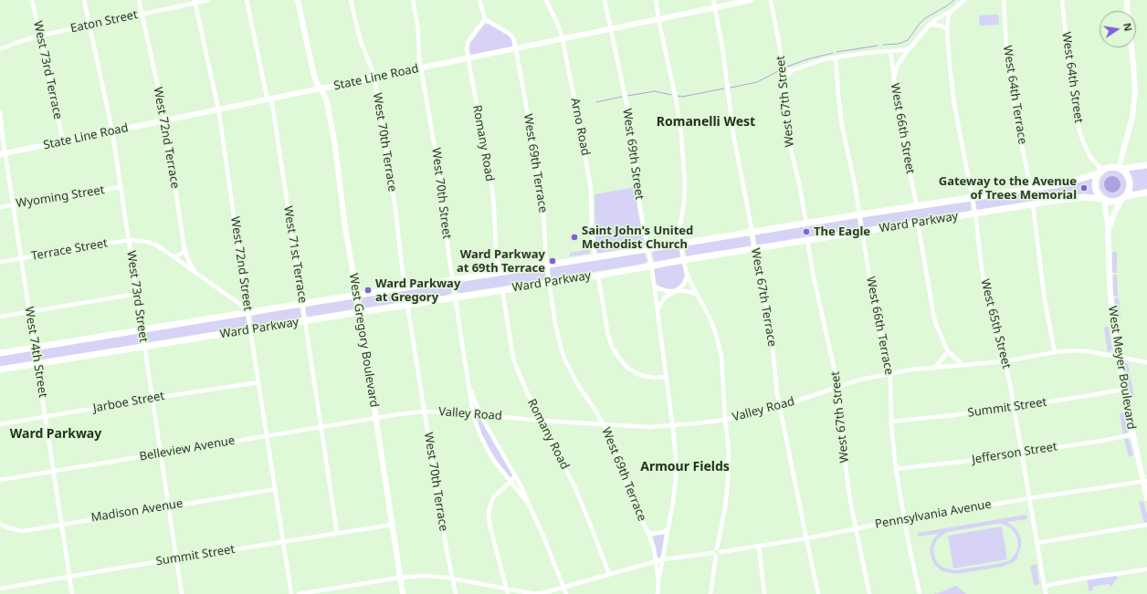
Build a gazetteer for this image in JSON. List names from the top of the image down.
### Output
{
  "streets": {
    "main road": [
      "State Line Road",
      "Ward Parkway",
      "West Gregory Boulevard",
      "West Meyer Boulevard"
    ],
    "street": [
      "Eaton Street",
      "West 73rd Terrace",
      "West 64th Street",
      "West 64th Terrace",
      "West 67th Street",
      "Arno Road",
      "West 66th Street",
      "West 72nd Terrace",
      "West 70th Terrace",
      "Romany Road",
      "West 69th Street",
      "West 69th Terrace",
      "West 70th Street",
      "Wyoming Street",
      "Terrace Street",
      "West 71st Terrace",
      "West 72nd Street",
      "West 73rd Street",
      "West 67th Terrace",
      "West 65th Street",
      "West 66th Terrace",
      "West 74th Street",
      "Jarboe Street",
      "Summit Street",
      "Valley Road",
      "Belleview Avenue",
      "Jefferson Street",
      "Madison Avenue",
      "Pennsylvania Avenue"
    ]
  },
  "crossings": [
    ["Eaton Street", "West 73rd Terrace"],
    ["Eaton Street", "West 72nd Terrace"],
    ["Eaton Street", "West 72nd Street"],
    ["Eaton Street", "West 73rd Street"],
    ["West 73rd Terrace", "State Line Road"],
    ["State Line Road", "Arno Road"],
    ["State Line Road", "West 72nd Terrace"],
    ["State Line Road", "West 70th Terrace"],
    ["State Line Road", "Romany Road"],
    ["State Line Road", "West 69th Street"],
    ["State Line Road", "West 69th Terrace"],
    ["State Line Road", "West 70th Street"],
    ["State Line Road", "West 71st Terrace"],
    ["State Line Road", "West 72nd Street"],
    ["State Line Road", "West 73rd Street"],
    ["State Line Road", "West 67th Terrace"],
    ["State Line Road", "West Gregory Boulevard"],
    ["State Line Road", "West 74th Street"],
    ["West 64th Street", "Ward Parkway"],
    ["West 64th Terrace", "Ward Parkway"],
    ["West 67th Street", "Ward Parkway"],
    ["West 67th Street", "Valley Road"],
    ["West 67th Street", "Pennsylvania Avenue"],
    ["Arno Road", "Ward Parkway"],
    ["West 66th Street", "Ward Parkway"],
    ["West 72nd Terrace", "Terrace Street"],
    ["West 70th Terrace", "Ward Parkway"],
    ["West 70th Terrace", "Valley Road"],
    ["Romany Road", "West 69th Terrace"],
    ["Romany Road", "Ward Parkway"],
    ["Romany Road", "Valley Road"],
    ["West 69th Street", "Ward Parkway"],
    ["West 69th Street", "Valley Road"],
    ["West 69th Terrace", "Ward Parkway"],
    ["West 69th Terrace", "Valley Road"],
    ["West 70th Street", "Ward Parkway"],
    ["West 70th Street", "Valley Road"],
    ["Wyoming Street", "West 73rd Street"],
    ["Wyoming Street", "West 74th Street"],
    ["Ward Parkway", "Terrace Street"],
    ["Ward Parkway", "West 71st Terrace"],
    ["Ward Parkway", "West 72nd Street"],
    ["Ward Parkway", "West 73rd Street"],
    ["Ward Parkway", "West 67th Terrace"],
    ["Ward Parkway", "West 65th Street"],
    ["Ward Parkway", "West 66th Terrace"],
    ["Ward Parkway", "West Gregory Boulevard"],
    ["Ward Parkway", "West 74th Street"],
    ["Terrace Street", "West 72nd Street"],
    ["Terrace Street", "West 73rd Street"],
    ["Terrace Street", "West 74th Street"],
    ["West 71st Terrace", "Summit Street"],
    ["West 71st Terrace", "Belleview Avenue"],
    ["West 72nd Street", "Jarboe Street"],
    ["West 72nd Street", "Summit Street"],
    ["West 72nd Street", "Belleview Avenue"],
    ["West 72nd Street", "Madison Avenue"],
    ["West 73rd Street", "Jarboe Street"],
    ["West 73rd Street", "Summit Street"],
    ["West 73rd Street", "Belleview Avenue"],
    ["West 73rd Street", "Madison Avenue"],
    ["West 67th Terrace", "Valley Road"],
    ["West 67th Terrace", "Pennsylvania Avenue"],
    ["West 65th Street", "Summit Street"],
    ["West 65th Street", "Valley Road"],
    ["West 65th Street", "Jefferson Street"],
    ["West 65th Street", "Pennsylvania Avenue"],
    ["West 66th Terrace", "Summit Street"],
    ["West 66th Terrace", "Valley Road"],
    ["West 66th Terrace", "Jefferson Street"],
    ["West 66th Terrace", "Pennsylvania Avenue"],
    ["West Gregory Boulevard", "Summit Street"],
    ["West Gregory Boulevard", "Valley Road"],
    ["West Gregory Boulevard", "Belleview Avenue"],
    ["West 74th Street", "Jarboe Street"],
    ["West 74th Street", "Summit Street"],
    ["West 74th Street", "Belleview Avenue"],
    ["West 74th Street", "Madison Avenue"],
    ["West Meyer Boulevard", "Summit Street"],
    ["West Meyer Boulevard", "Valley Road"],
    ["West Meyer Boulevard", "Jefferson Street"],
    ["West Meyer Boulevard", "Pennsylvania Avenue"],
    ["Valley Road", "Belleview Avenue"]
  ],
  "districts": ["Romanelli West", "Ward Parkway", "Armour Fields"],
  "places": [
    "Gateway to the Avenue of Trees Memorial",
    "The Eagle",
    "Saint John's United Methodist Church",
    "Ward Parkway at 69th Terrace",
    "Ward Parkway at Gregory"
  ],
  "north": "right"
}
